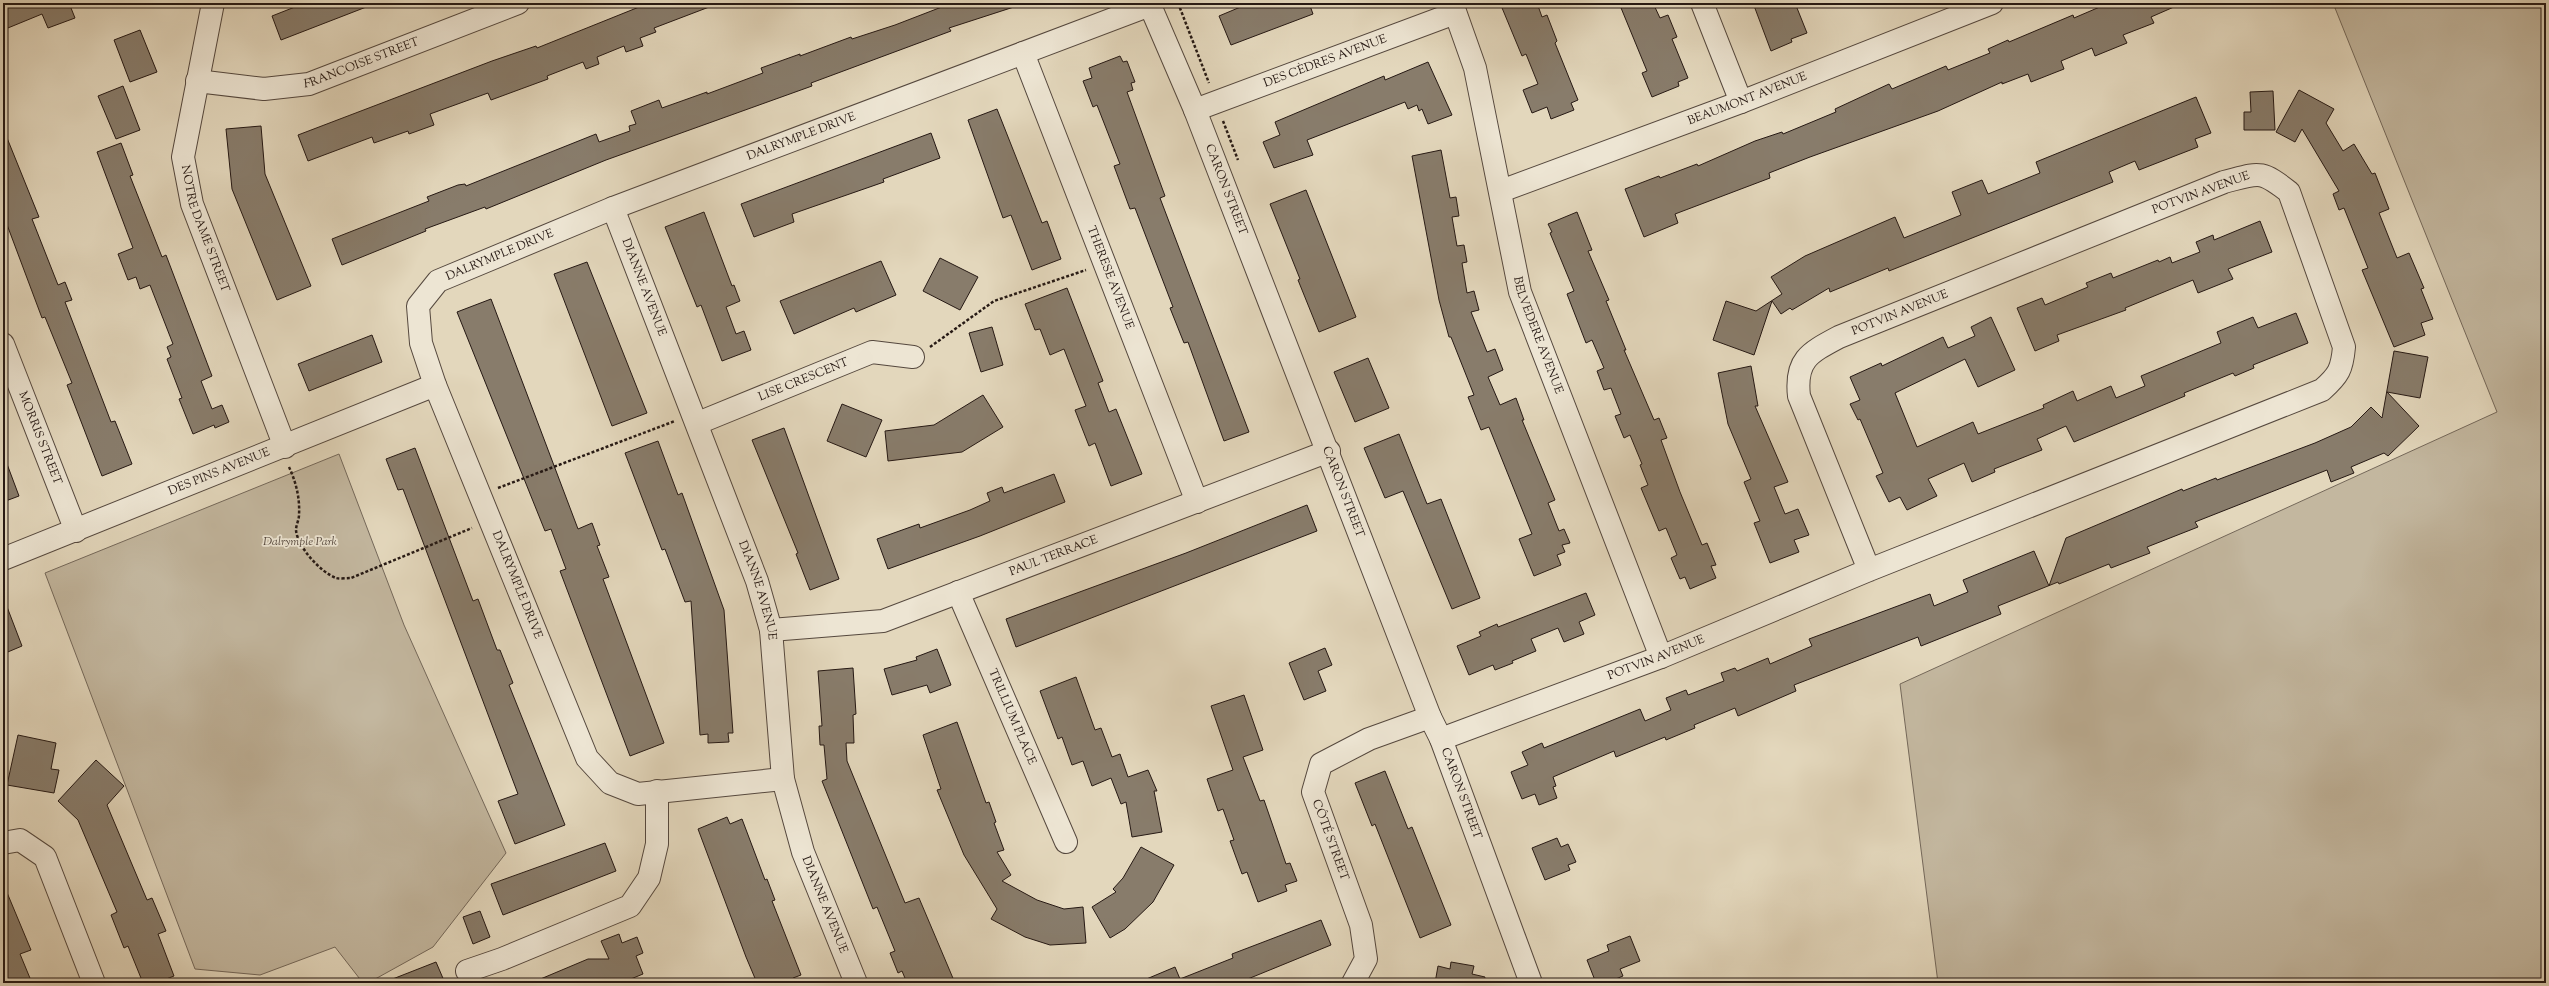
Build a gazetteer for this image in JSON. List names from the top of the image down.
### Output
{
  "streets": {
    "street": [
      "DES CÈDRES AVENUE",
      "FRANCOISE STREET",
      "BEAUMONT AVENUE",
      "DALRYMPLE DRIVE",
      "CARON STREET",
      "POTVIN AVENUE",
      "NOTRE DAME STREET",
      "THERESE AVENUE",
      "DIANNE AVENUE",
      "BELVEDERE AVENUE",
      "LISE CRESCENT",
      "MORRIS STREET",
      "DES PINS AVENUE",
      "PAUL TERRACE",
      "TRILLIUM PLACE",
      "CÔTÉ STREET"
    ]
  },
  "crossings": [
    ["DES CÈDRES AVENUE", "CARON STREET"],
    ["DES CÈDRES AVENUE", "BELVEDERE AVENUE"],
    ["FRANCOISE STREET", "NOTRE DAME STREET"],
    ["BEAUMONT AVENUE", "BELVEDERE AVENUE"],
    ["DALRYMPLE DRIVE", "CARON STREET"],
    ["DALRYMPLE DRIVE", "THERESE AVENUE"],
    ["DALRYMPLE DRIVE", "DIANNE AVENUE"],
    ["DALRYMPLE DRIVE", "DES PINS AVENUE"],
    ["CARON STREET", "POTVIN AVENUE"],
    ["CARON STREET", "PAUL TERRACE"],
    ["CARON STREET", "CÔTÉ STREET"],
    ["POTVIN AVENUE", "BELVEDERE AVENUE"],
    ["NOTRE DAME STREET", "DES PINS AVENUE"],
    ["THERESE AVENUE", "PAUL TERRACE"],
    ["DIANNE AVENUE", "LISE CRESCENT"],
    ["DIANNE AVENUE", "PAUL TERRACE"],
    ["MORRIS STREET", "DES PINS AVENUE"],
    ["PAUL TERRACE", "TRILLIUM PLACE"]
  ],
  "parks": ["Dalrymple Park"]
}
